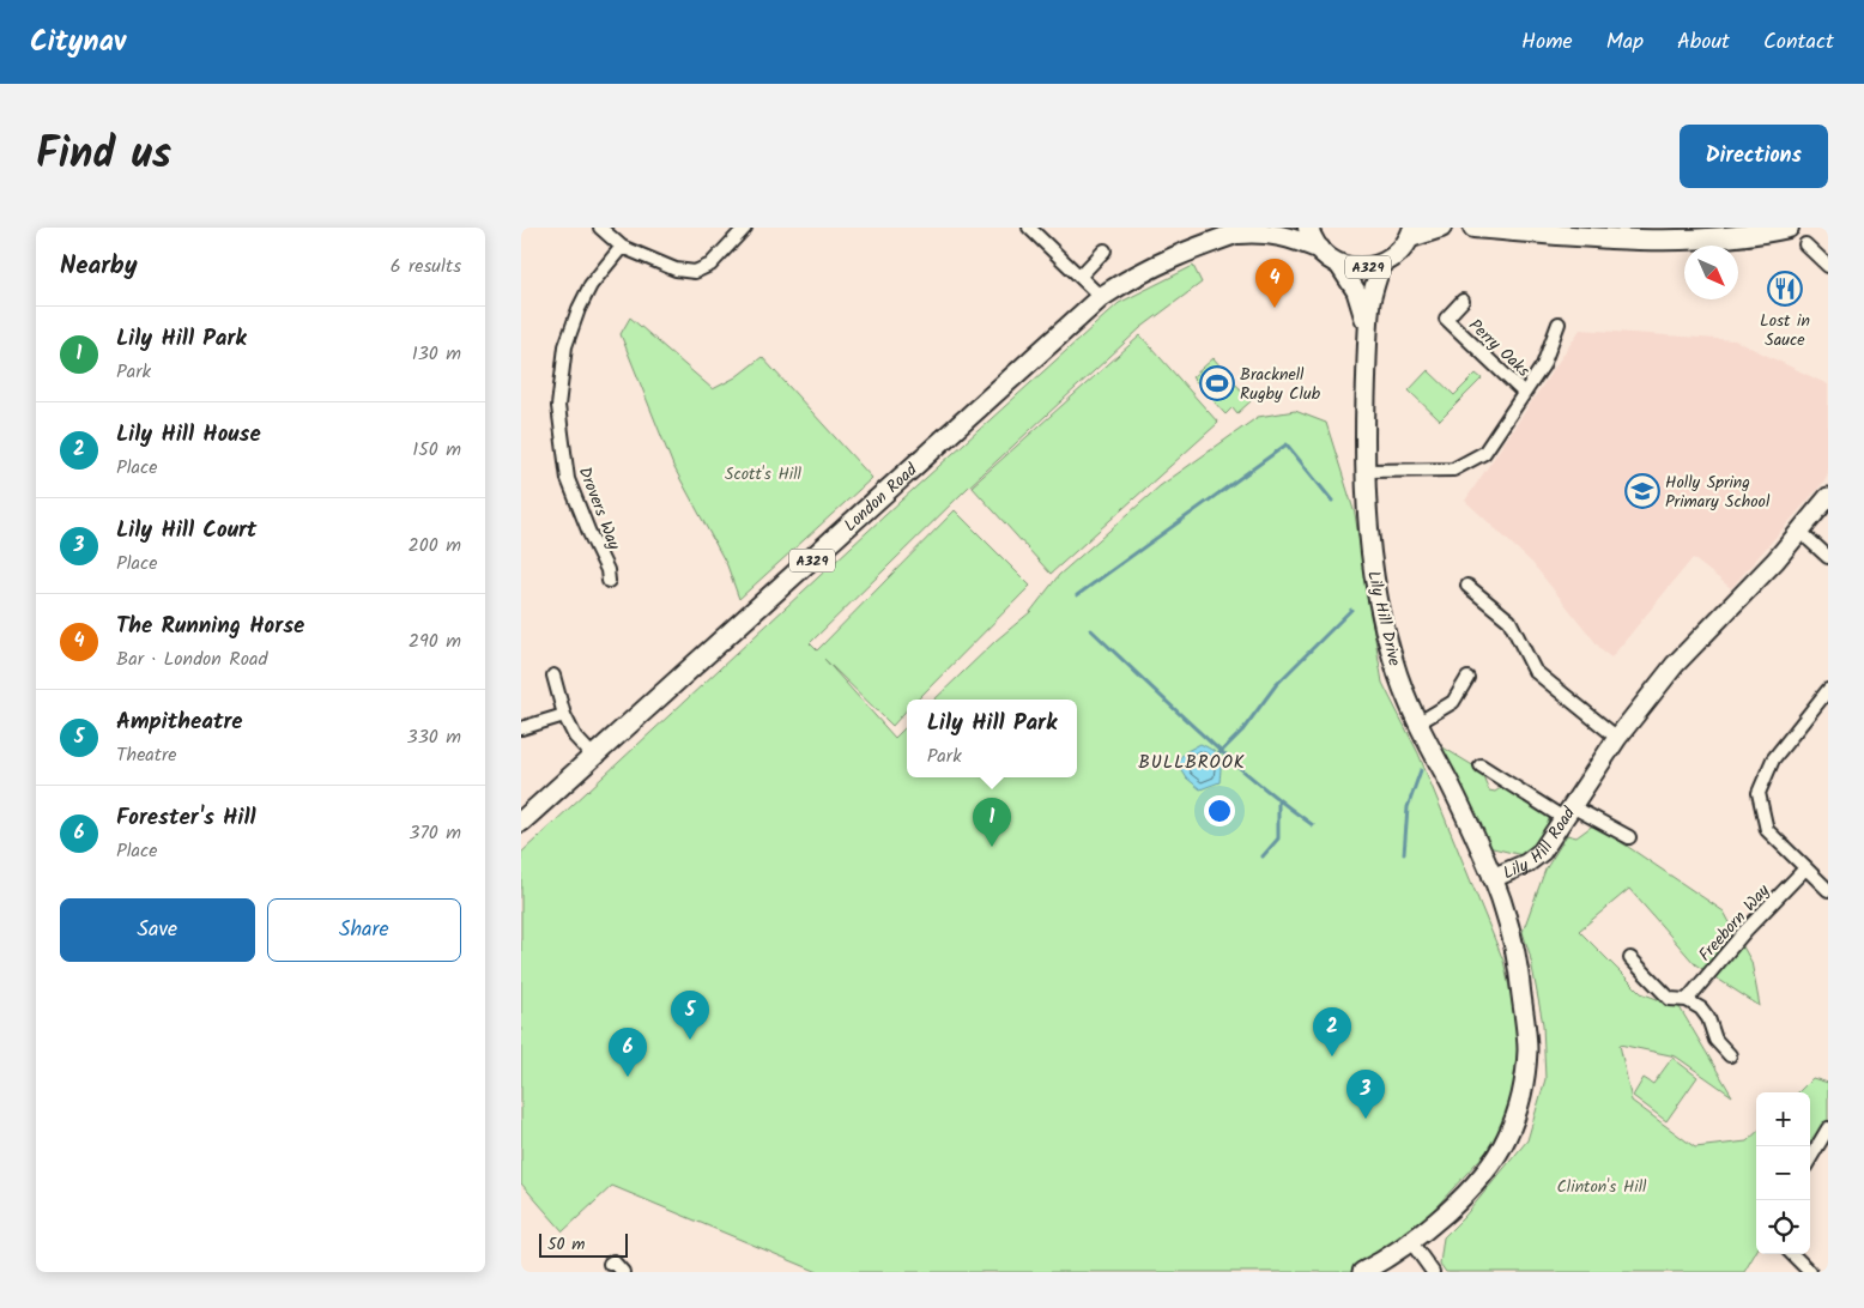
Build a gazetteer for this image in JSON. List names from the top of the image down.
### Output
{
  "streets": {
    "main road": ["A329", "London Road"],
    "street": [
      "Perry Oaks",
      "Drovers Way",
      "Lily Hill Drive",
      "Lily Hill Road",
      "Freeborn Way"
    ]
  },
  "crossings": [
    ["A329", "London Road"],
    ["A329", "Lily Hill Drive"],
    ["Perry Oaks", "Lily Hill Drive"],
    ["Lily Hill Drive", "Lily Hill Road"]
  ],
  "districts": ["BULLBROOK"],
  "parks": ["Scott's Hill", "Clinton's Hill"],
  "places": {
    "restaurant": ["Lost in Sauce"],
    "sports": ["Bracknell Rugby Club"],
    "school or university": ["Holly Spring Primary School"]
  },
  "scale_bar": "50 m",
  "north": "bottom right",
  "page": {
    "header": "Citynav",
    "nav": [
      "Home",
      "Map",
      "About",
      "Contact"
    ],
    "title": "Find us",
    "buttons": [
      "Directions",
      ["Save", "Share"]
    ],
    "heading": ["Nearby", "6 results"],
    "pins": [
      "4",
      "1",
      "5",
      "2",
      "6",
      "3"
    ],
    "list": [
      {
        "mark": "1",
        "name": "Lily Hill Park",
        "note": "Park",
        "value": "130 m"
      },
      {
        "mark": "2",
        "name": "Lily Hill House",
        "note": "Place",
        "value": "150 m"
      },
      {
        "mark": "3",
        "name": "Lily Hill Court",
        "note": "Place",
        "value": "200 m"
      },
      {
        "mark": "4",
        "name": "The Running Horse",
        "note": "Bar · London Road",
        "value": "290 m"
      },
      {
        "mark": "5",
        "name": "Ampitheatre",
        "note": "Theatre",
        "value": "330 m"
      },
      {
        "mark": "6",
        "name": "Forester's Hill",
        "note": "Place",
        "value": "370 m"
      }
    ],
    "popup": ["Lily Hill Park", "Park"],
    "map_buttons": ["+", "−"],
    "scale": "50 m"
  }
}
